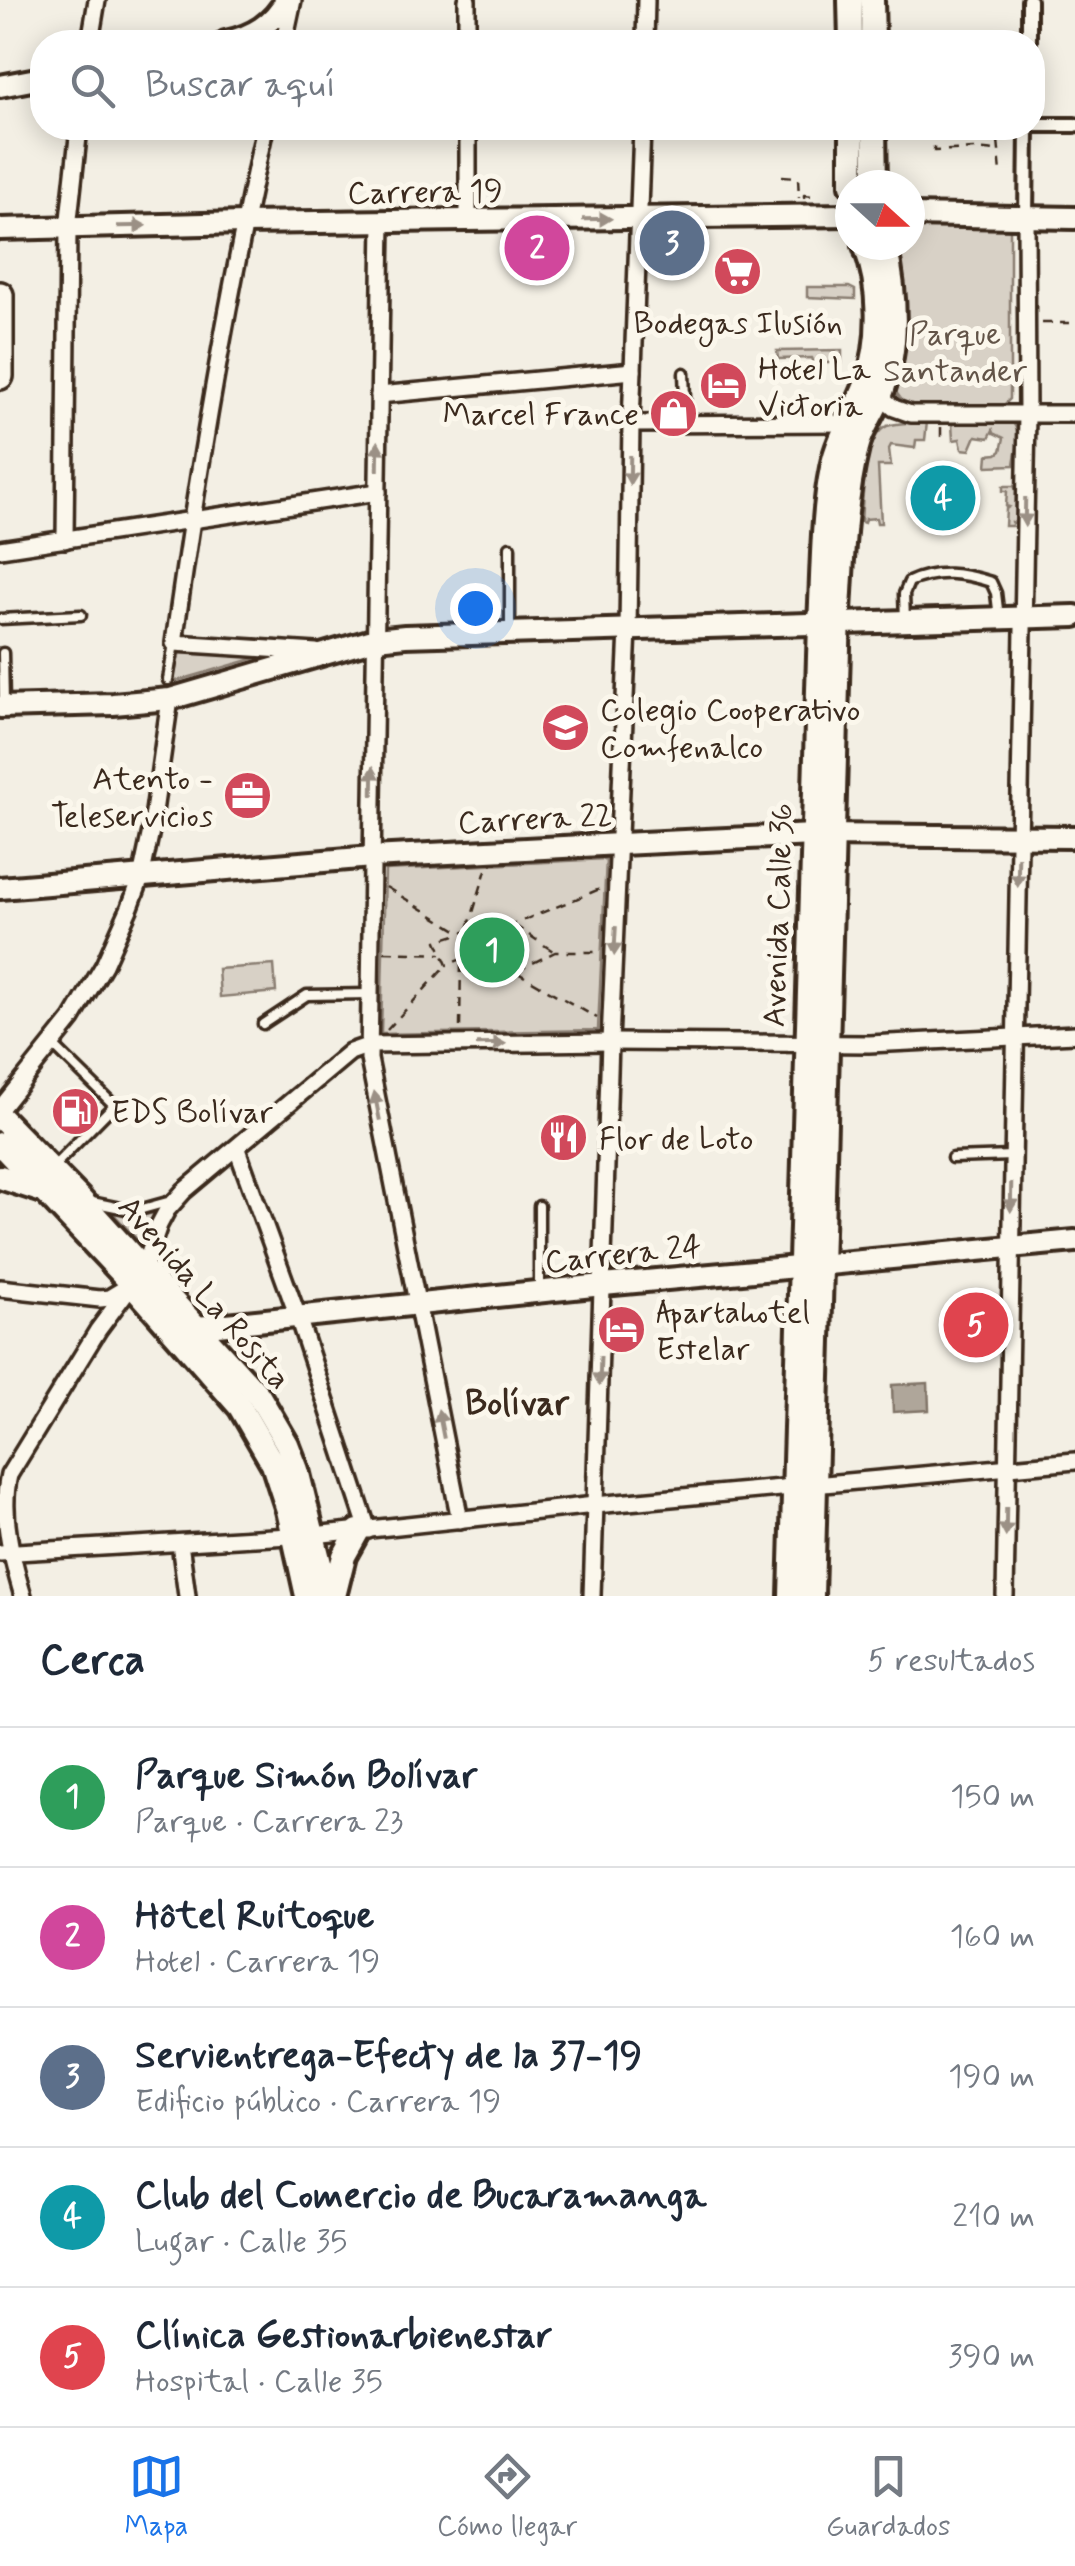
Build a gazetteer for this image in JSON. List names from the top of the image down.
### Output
{
  "streets": {
    "main road": ["Avenida Calle 36", "Avenida La Rosita"],
    "street": ["Carrera 19", "Carrera 22", "Carrera 24"]
  },
  "crossings": [
    ["Carrera 22", "Avenida Calle 36"],
    ["Avenida Calle 36", "Carrera 24"],
    ["Carrera 24", "Avenida La Rosita"]
  ],
  "districts": ["Bolívar"],
  "parks": ["Parque Santander"],
  "places": {
    "supermarket": ["Bodegas Ilusión"],
    "hotel": ["Hotel La Victoria", "Apartahotel Estelar"],
    "shop": ["Marcel France"],
    "school or university": ["Colegio Cooperativo Comfenalco"],
    "office": ["Atento - Teleservicios"],
    "fuel station": ["EDS Bolívar"],
    "restaurant": ["Flor de Loto"]
  },
  "north": "right",
  "page": {
    "search": "Buscar aquí",
    "pins": [
      "3",
      "2",
      "4",
      "1",
      "5"
    ],
    "heading": ["Cerca", "5 resultados"],
    "list": [
      {
        "mark": "1",
        "name": "Parque Simón Bolívar",
        "note": "Parque · Carrera 23",
        "value": "150 m"
      },
      {
        "mark": "2",
        "name": "Hôtel Ruitoque",
        "note": "Hotel · Carrera 19",
        "value": "160 m"
      },
      {
        "mark": "3",
        "name": "Servientrega-Efecty de la 37-19",
        "note": "Edificio público · Carrera 19",
        "value": "190 m"
      },
      {
        "mark": "4",
        "name": "Club del Comercio de Bucaramanga",
        "note": "Lugar · Calle 35",
        "value": "210 m"
      },
      {
        "mark": "5",
        "name": "Clínica Gestionarbienestar",
        "note": "Hospital · Calle 35",
        "value": "390 m"
      }
    ],
    "nav": ["Mapa", "Cómo llegar", "Guardados"]
  }
}
